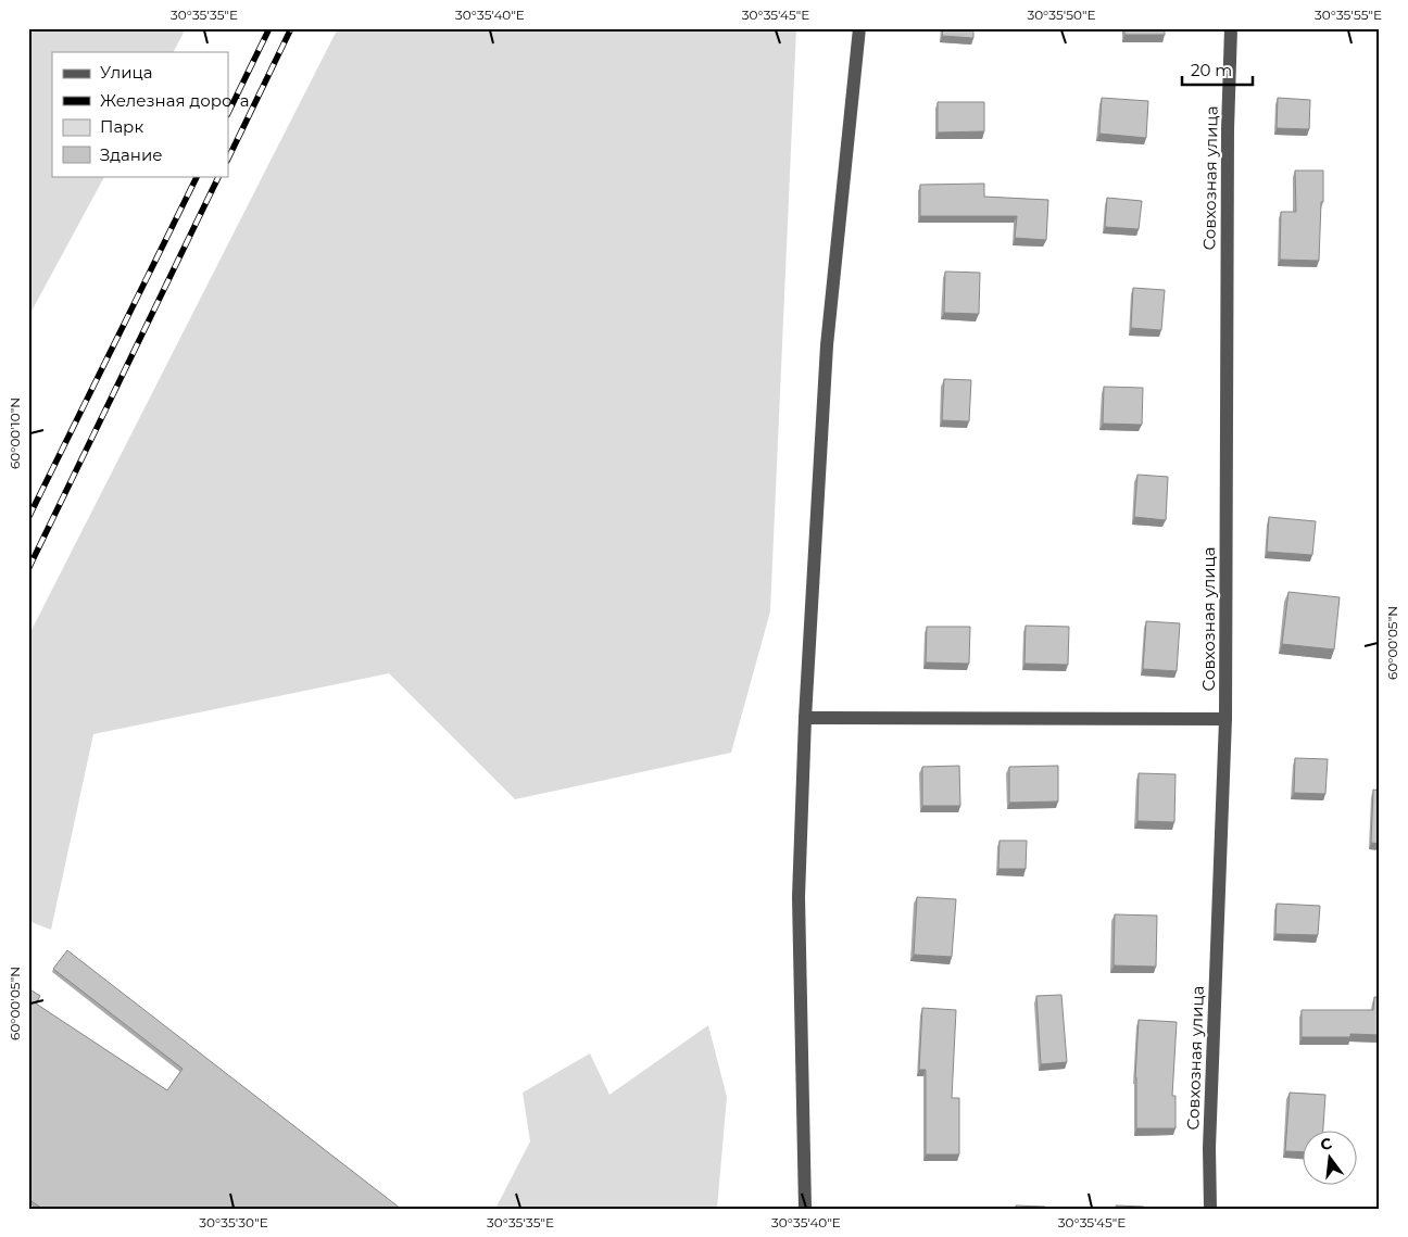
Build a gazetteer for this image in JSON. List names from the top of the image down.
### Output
{
  "streets": {
    "street": ["Совхозная улица"]
  },
  "legend": [
    "Улица",
    "Железная дорога",
    "Парк",
    "Здание"
  ],
  "scale_bar": "20 m",
  "north": "top",
  "coordinates": [
    "30°35'35\"E",
    "30°35'40\"E",
    "30°35'45\"E",
    "30°35'50\"E",
    "30°35'55\"E",
    "60°00'10\"N",
    "60°00'05\"N",
    "30°35'30\"E"
  ]
}
